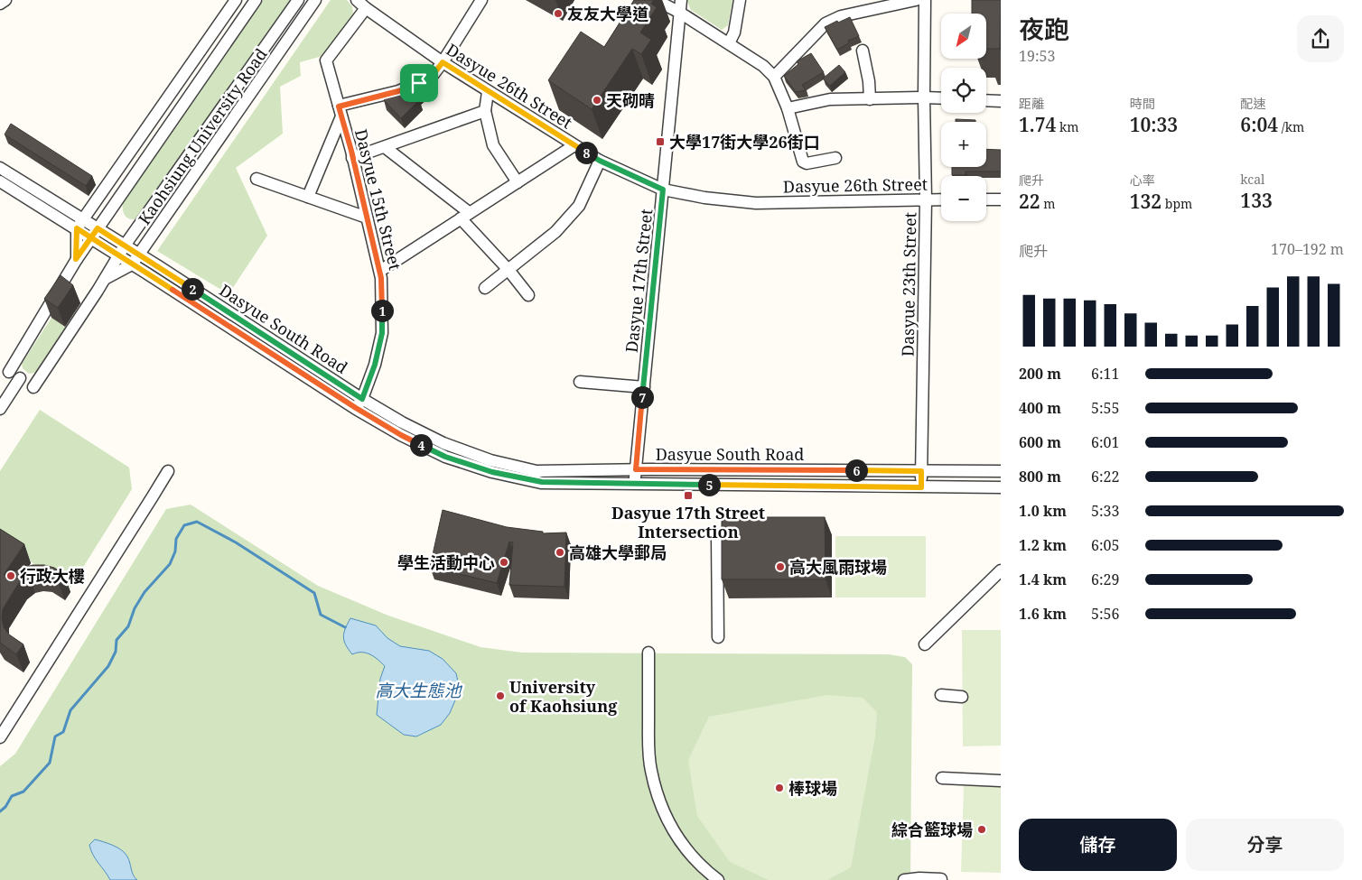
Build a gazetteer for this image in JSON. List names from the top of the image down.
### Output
{
  "streets": {
    "street": [
      "Dasyue 26th Street",
      "Kaohsiung University Road",
      "Dasyue 15th Street",
      "Dasyue 17th Street",
      "Dasyue 23th Street",
      "Dasyue South Road"
    ]
  },
  "crossings": [
    ["Dasyue 26th Street", "Dasyue 15th Street"],
    ["Dasyue 26th Street", "Dasyue 17th Street"],
    ["Dasyue 26th Street", "Dasyue 23th Street"],
    ["Kaohsiung University Road", "Dasyue South Road"],
    ["Dasyue 15th Street", "Dasyue South Road"],
    ["Dasyue 17th Street", "Dasyue South Road"],
    ["Dasyue 23th Street", "Dasyue South Road"]
  ],
  "water": ["高大生態池"],
  "places": {
    "other": [
      "友友大學道",
      "天砌晴",
      "高雄大學郵局",
      "學生活動中心",
      "高大風雨球場",
      "行政大樓",
      "University of Kaohsiung",
      "棒球場",
      "綜合籃球場"
    ],
    "transit": ["大學17街大學26街口", "Dasyue 17th Street Intersection"]
  },
  "north": "bottom left",
  "page": {
    "heading": ["夜跑", "19:53"],
    "map_buttons": ["+", "−"],
    "stats": [
      ["距離", "1.74 km"],
      ["時間", "10:33"],
      ["配速", "6:04 /km"],
      ["爬升", "22 m"],
      ["心率", "132 bpm"],
      ["kcal", "133"]
    ],
    "pins": [
      "8",
      "2",
      "1",
      "7",
      "4",
      "6",
      "5"
    ],
    "chart": ["爬升", "170–192 m"],
    "list": [
      {
        "name": "200 m",
        "note": "6:11"
      },
      {
        "name": "400 m",
        "note": "5:55"
      },
      {
        "name": "600 m",
        "note": "6:01"
      },
      {
        "name": "800 m",
        "note": "6:22"
      },
      {
        "name": "1.0 km",
        "note": "5:33"
      },
      {
        "name": "1.2 km",
        "note": "6:05"
      },
      {
        "name": "1.4 km",
        "note": "6:29"
      },
      {
        "name": "1.6 km",
        "note": "5:56"
      }
    ],
    "buttons": ["儲存", "分享"]
  }
}
